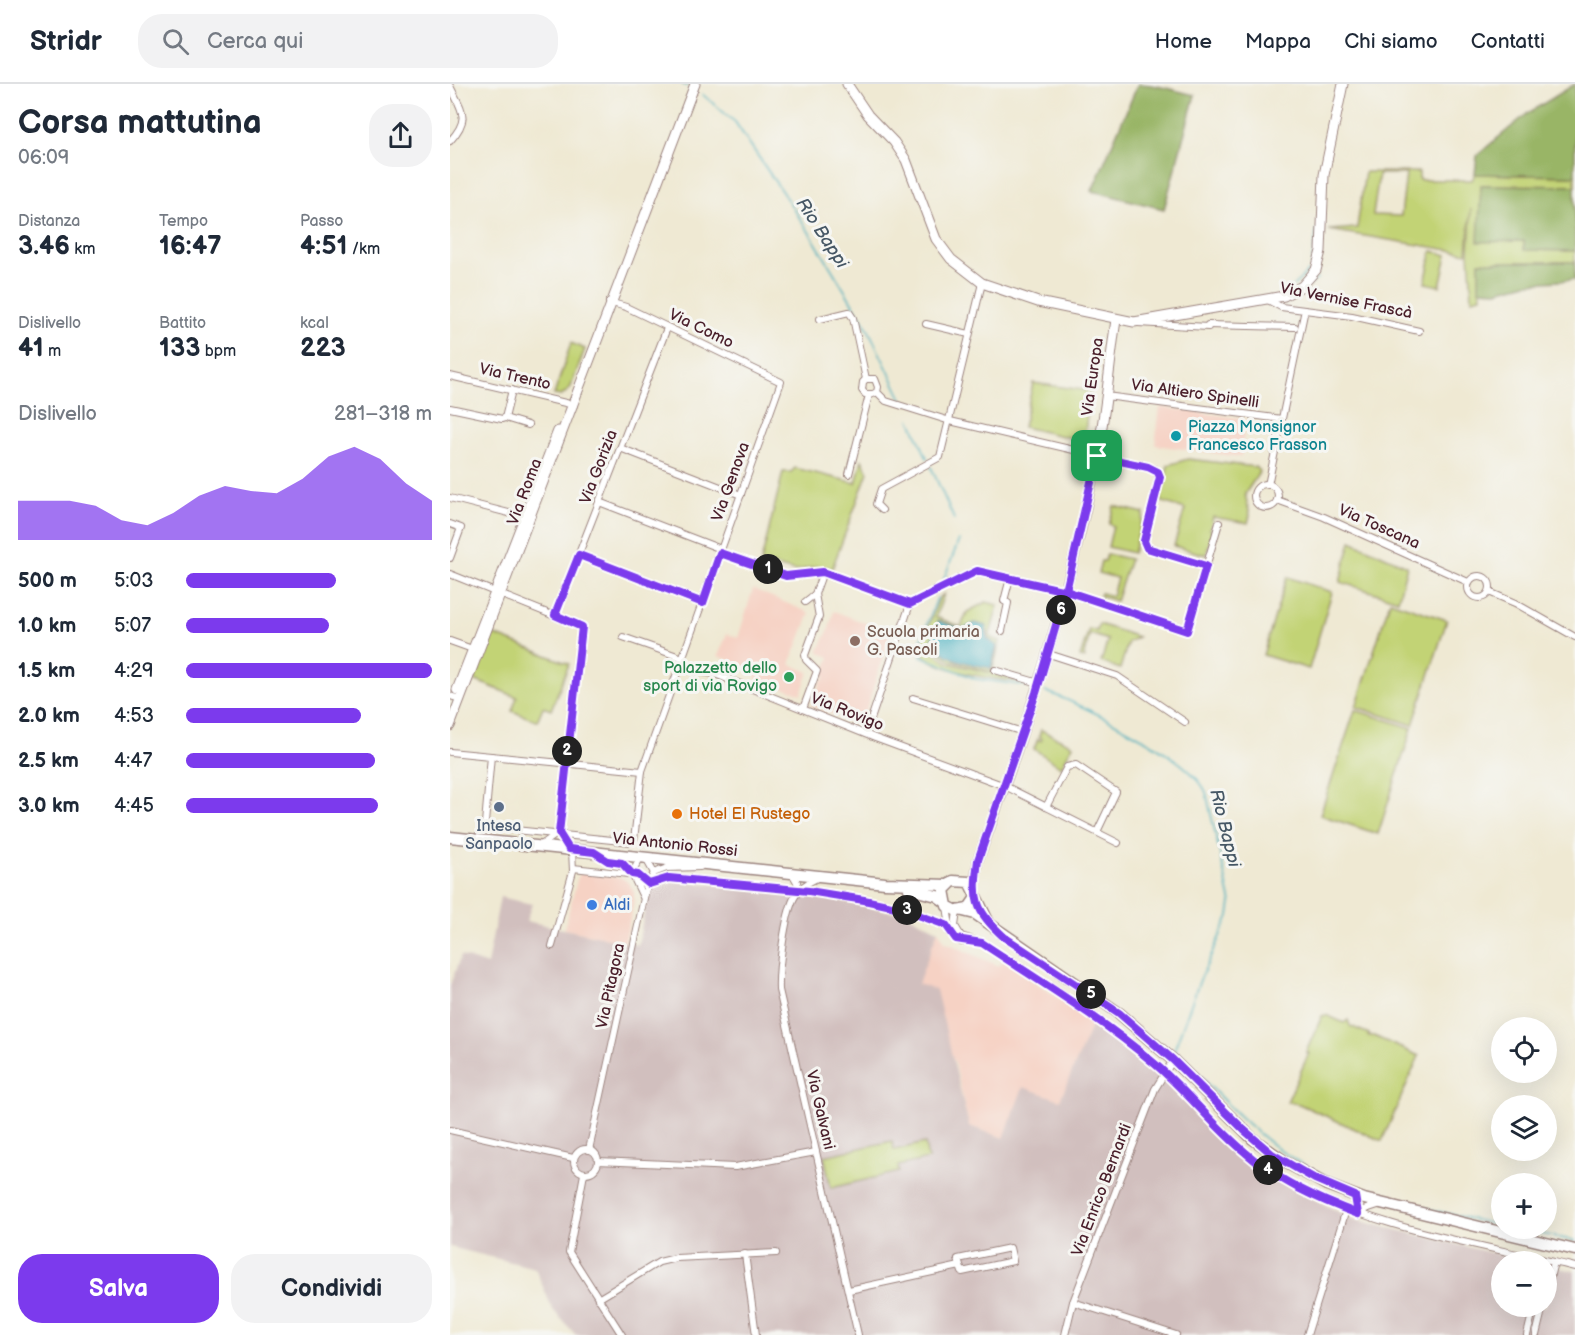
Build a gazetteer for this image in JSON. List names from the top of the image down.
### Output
{
  "streets": {
    "main road": ["Via Antonio Rossi"],
    "street": [
      "Via Vernise Frascà",
      "Via Como",
      "Via Trento",
      "Via Europa",
      "Via Altiero Spinelli",
      "Via Gorizia",
      "Via Genova",
      "Via Roma",
      "Via Toscana",
      "Via Rovigo",
      "Via Pitagora",
      "Via Galvani",
      "Via Enrico Bernardi"
    ]
  },
  "crossings": [
    ["Via Vernise Frascà", "Via Europa"],
    ["Via Como", "Via Gorizia"],
    ["Via Como", "Via Genova"],
    ["Via Como", "Via Roma"],
    ["Via Trento", "Via Roma"],
    ["Via Europa", "Via Altiero Spinelli"],
    ["Via Europa", "Via Rovigo"],
    ["Via Europa", "Via Antonio Rossi"],
    ["Via Genova", "Via Rovigo"],
    ["Via Genova", "Via Antonio Rossi"],
    ["Via Antonio Rossi", "Via Pitagora"],
    ["Via Antonio Rossi", "Via Galvani"],
    ["Via Antonio Rossi", "Via Enrico Bernardi"]
  ],
  "water": ["Rio Bappi"],
  "places": [
    "Piazza Monsignor Francesco Frasson",
    "Scuola primaria G. Pascoli",
    "Palazzetto dello sport di via Rovigo",
    "Intesa Sanpaolo",
    "Hotel El Rustego",
    "Aldi"
  ],
  "page": {
    "header": "Stridr",
    "search": "Cerca qui",
    "nav": [
      "Home",
      "Mappa",
      "Chi siamo",
      "Contatti"
    ],
    "heading": ["Corsa mattutina", "06:09"],
    "stats": [
      ["Distanza", "3.46 km"],
      ["Tempo", "16:47"],
      ["Passo", "4:51 /km"],
      ["Dislivello", "41 m"],
      ["Battito", "133 bpm"],
      ["kcal", "223"]
    ],
    "chart": ["Dislivello", "281–318 m"],
    "pins": [
      "1",
      "6",
      "2",
      "3",
      "5",
      "4"
    ],
    "list": [
      {
        "name": "500 m",
        "note": "5:03"
      },
      {
        "name": "1.0 km",
        "note": "5:07"
      },
      {
        "name": "1.5 km",
        "note": "4:29"
      },
      {
        "name": "2.0 km",
        "note": "4:53"
      },
      {
        "name": "2.5 km",
        "note": "4:47"
      },
      {
        "name": "3.0 km",
        "note": "4:45"
      }
    ],
    "map_buttons": ["+", "−"],
    "buttons": ["Salva", "Condividi"]
  }
}
